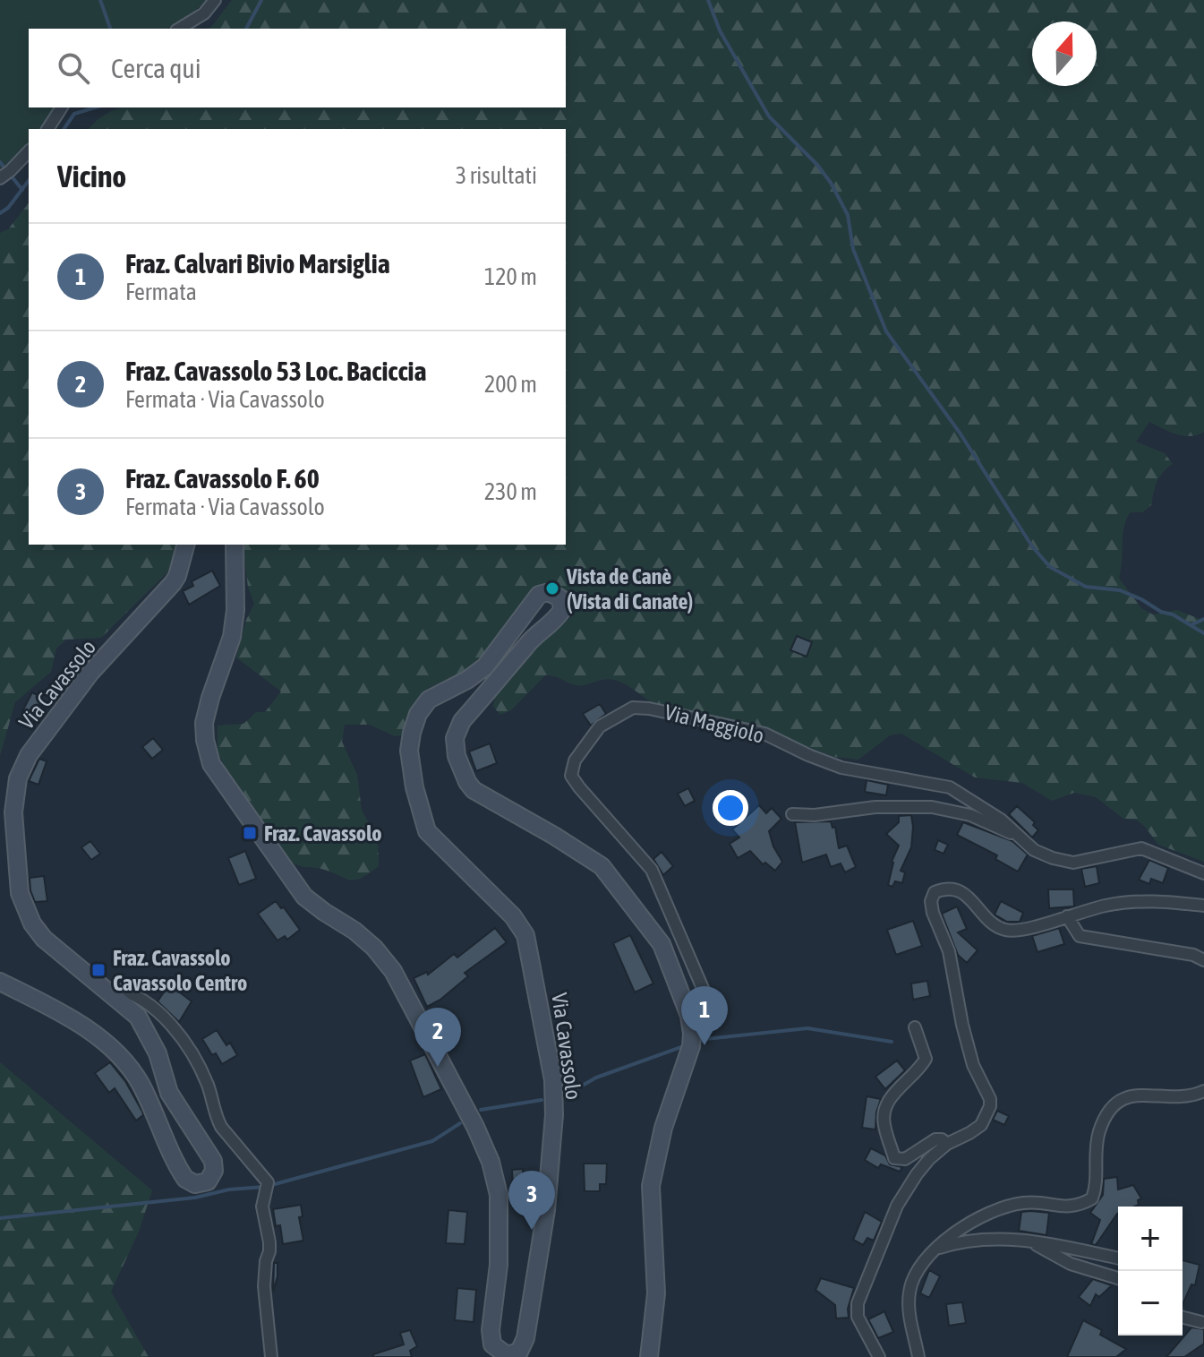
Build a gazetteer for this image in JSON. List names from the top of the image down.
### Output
{
  "streets": {
    "main road": ["Via Cavassolo"],
    "street": ["Via Maggiolo"]
  },
  "crossings": [
    ["Via Cavassolo", "Via Maggiolo"]
  ],
  "places": {
    "other": ["Vista de Canè (Vista di Canate)"],
    "transit": ["Fraz. Cavassolo", "Fraz. Cavassolo Cavassolo Centro"]
  },
  "north": "top",
  "page": {
    "search": "Cerca qui",
    "heading": ["Vicino", "3 risultati"],
    "list": [
      {
        "mark": "1",
        "name": "Fraz. Calvari Bivio Marsiglia",
        "note": "Fermata",
        "value": "120 m"
      },
      {
        "mark": "2",
        "name": "Fraz. Cavassolo 53 Loc. Baciccia",
        "note": "Fermata · Via Cavassolo",
        "value": "200 m"
      },
      {
        "mark": "3",
        "name": "Fraz. Cavassolo F. 60",
        "note": "Fermata · Via Cavassolo",
        "value": "230 m"
      }
    ],
    "pins": ["1", "2", "3"],
    "map_buttons": ["+", "−"]
  }
}
